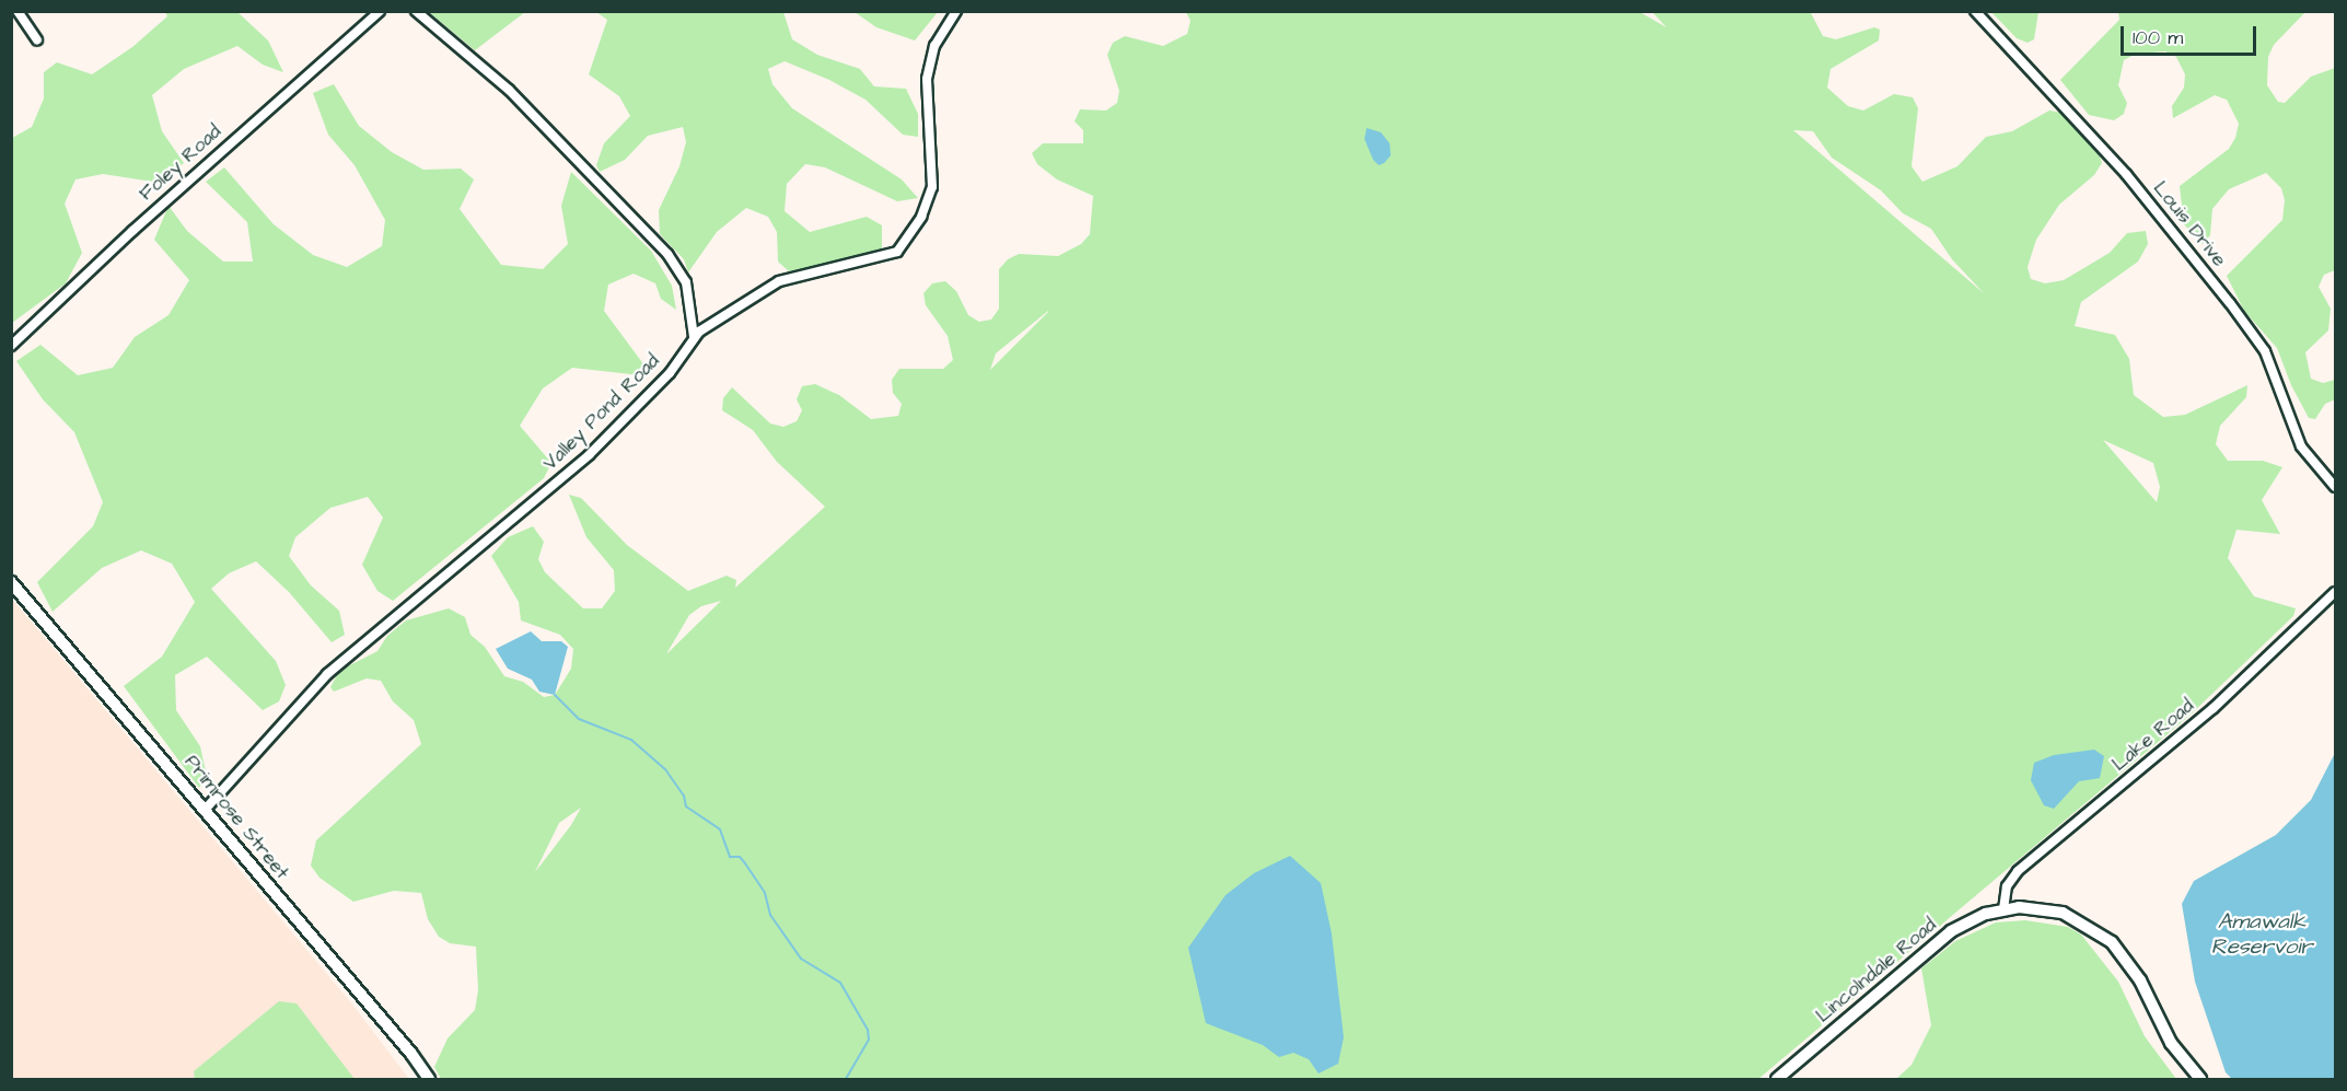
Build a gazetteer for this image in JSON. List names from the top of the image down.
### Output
{
  "streets": {
    "main road": ["Primrose Street", "Lincolndale Road"],
    "street": [
      "Foley Road",
      "Louis Drive",
      "Valley Pond Road",
      "Lake Road"
    ]
  },
  "crossings": [
    ["Valley Pond Road", "Primrose Street"],
    ["Lake Road", "Lincolndale Road"]
  ],
  "water": ["Amawalk Reservoir"],
  "scale_bar": "100 m"
}
